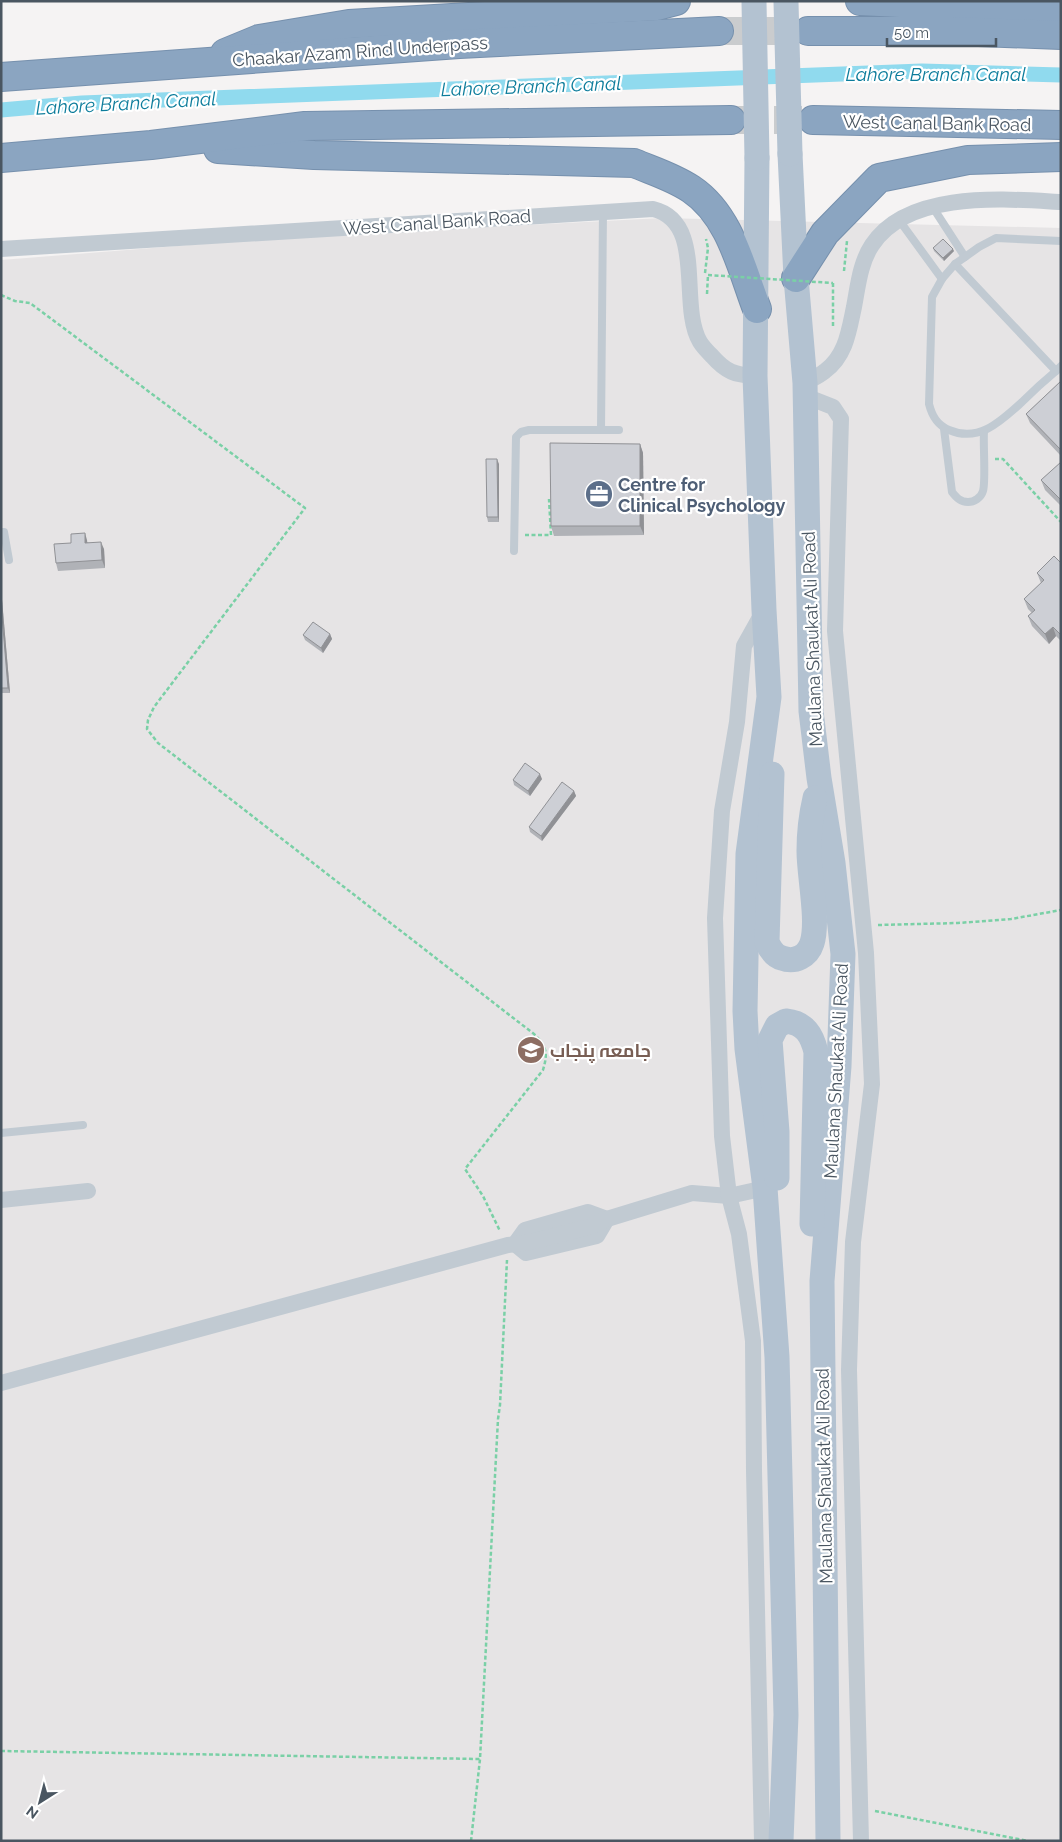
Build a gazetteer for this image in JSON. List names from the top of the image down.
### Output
{
  "streets": {
    "highway": ["Chaakar Azam Rind Underpass", "West Canal Bank Road"],
    "main road": ["Maulana Shaukat Ali Road"]
  },
  "water": ["Lahore Branch Canal"],
  "places": {
    "office": ["Centre for Clinical Psychology"],
    "school or university": ["جامعہ پنجاب"]
  },
  "scale_bar": "50 m",
  "north": "bottom left"
}
